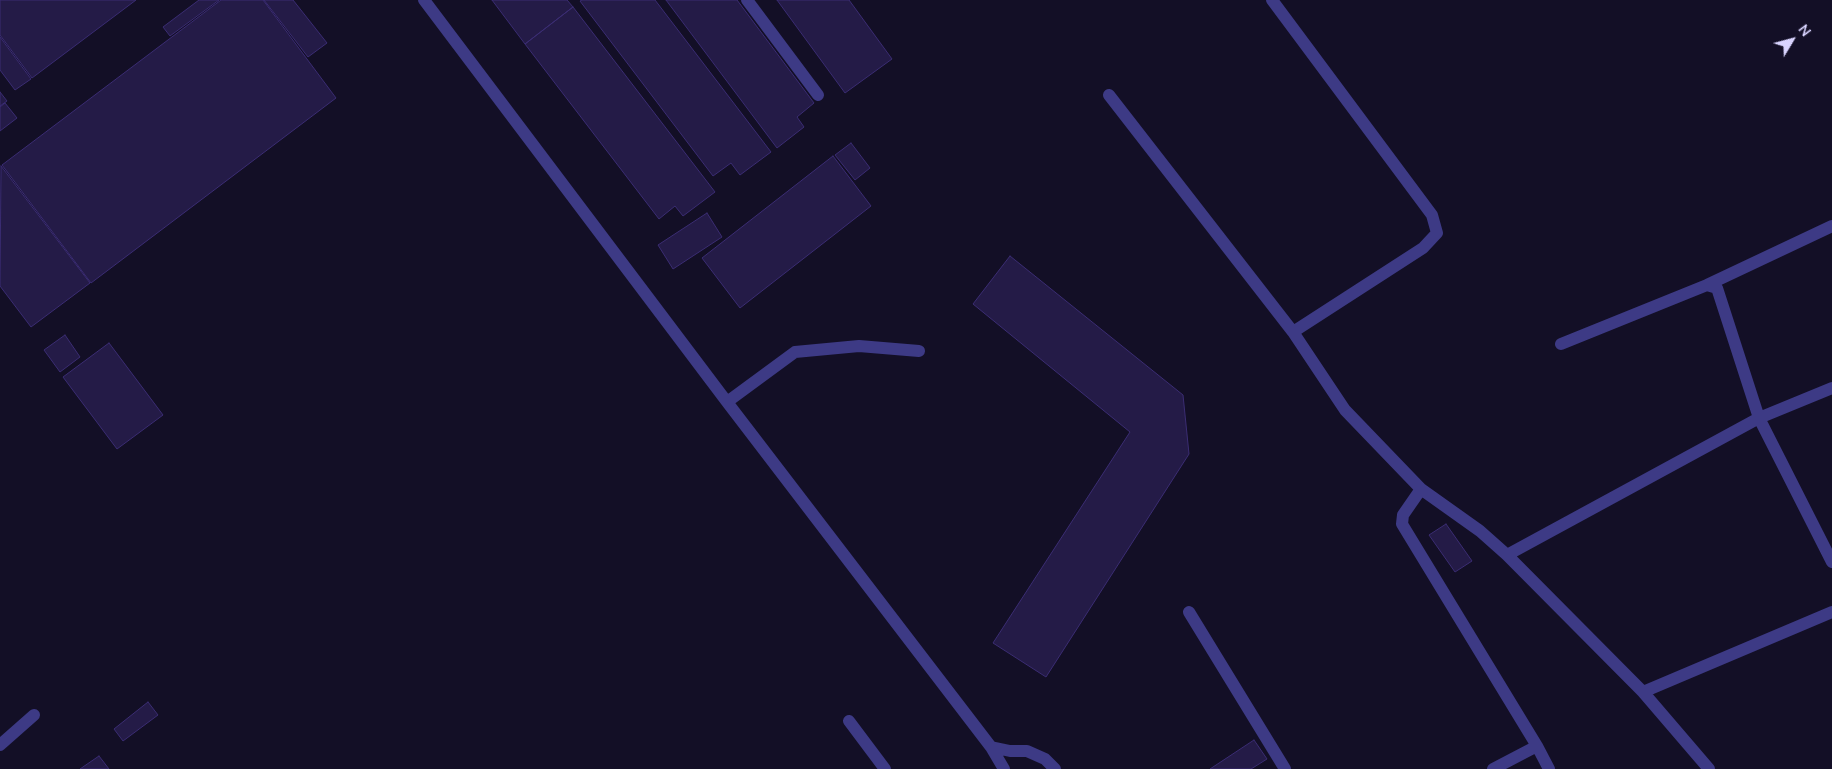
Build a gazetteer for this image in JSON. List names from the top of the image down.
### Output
{
  "north": "top right"
}
